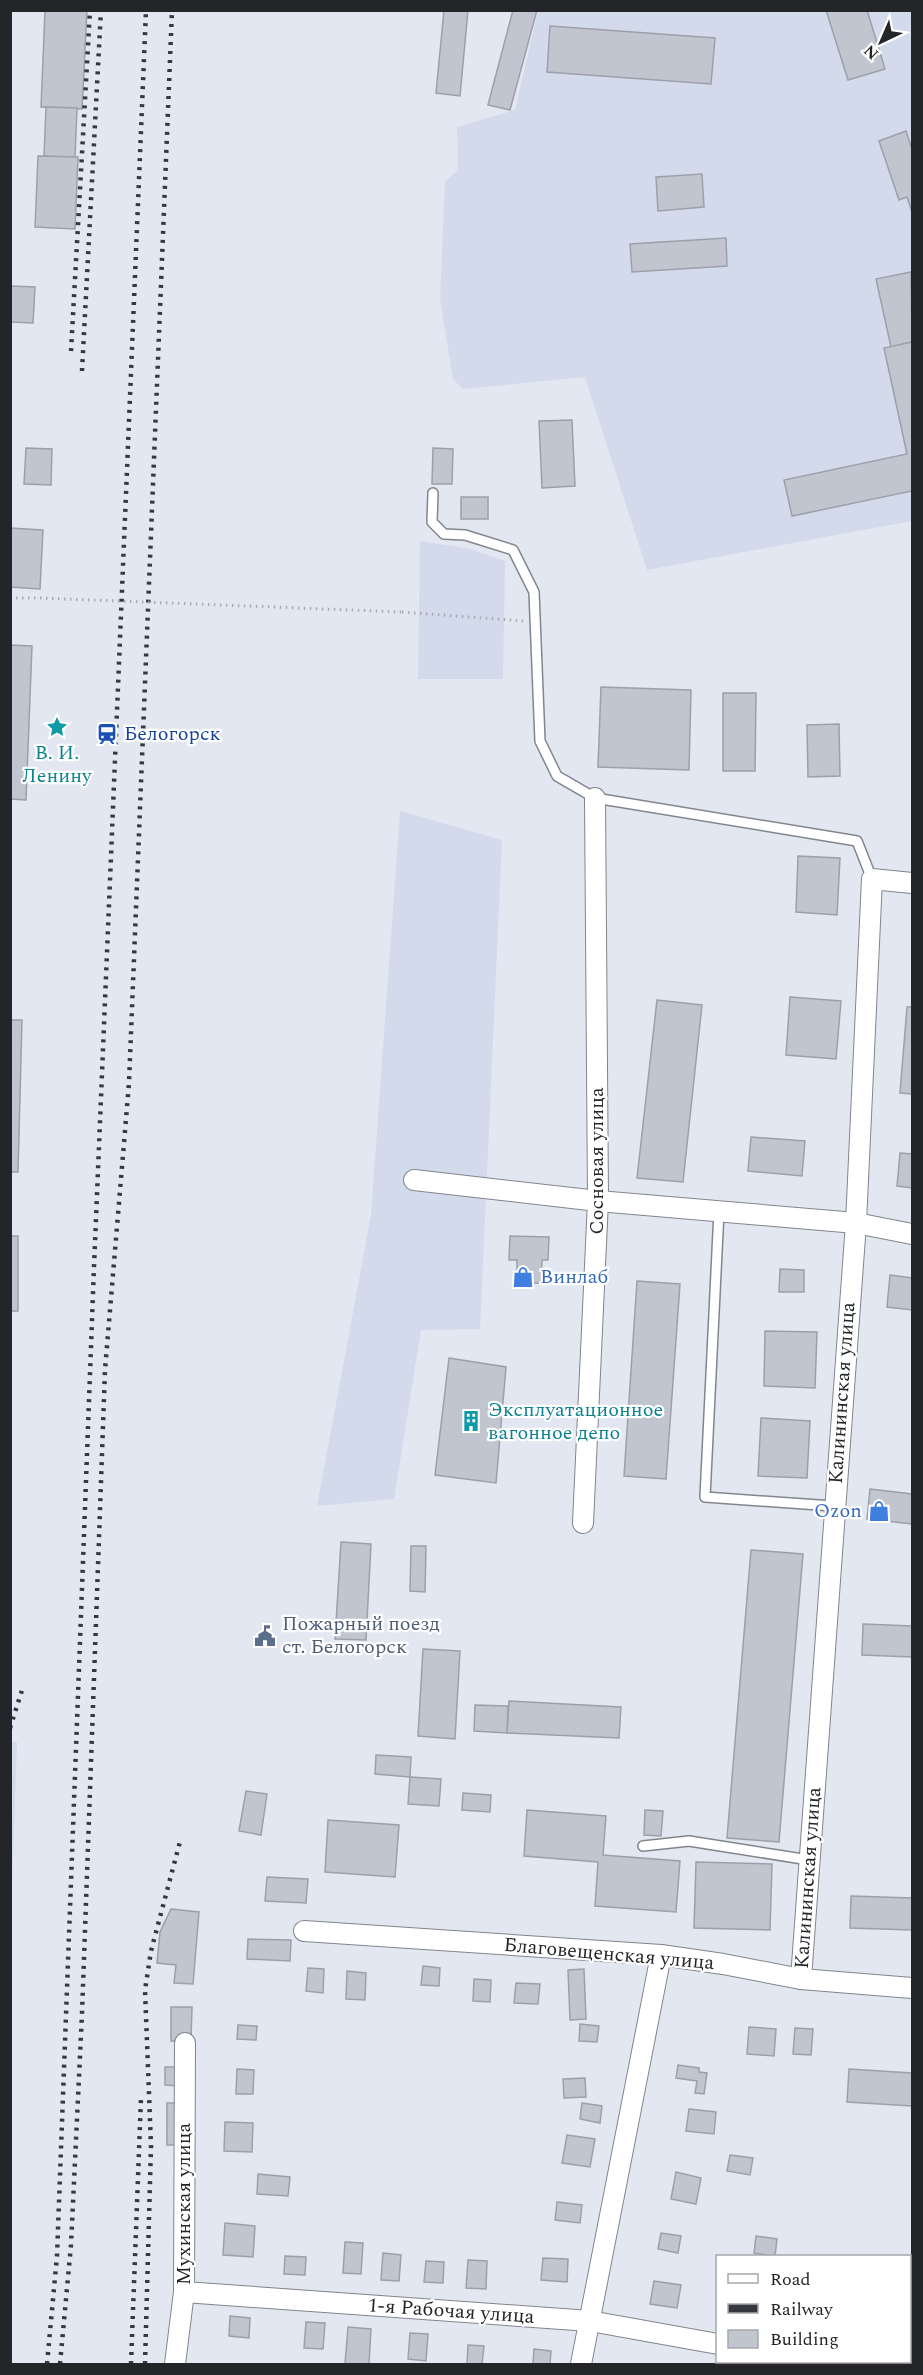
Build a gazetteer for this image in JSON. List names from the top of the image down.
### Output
{
  "streets": {
    "street": [
      "Сосновая улица",
      "Калининская улица",
      "Благовещенская улица",
      "Мухинская улица",
      "1-я Рабочая улица"
    ]
  },
  "crossings": [
    ["Калининская улица", "Благовещенская улица"],
    ["Мухинская улица", "1-я Рабочая улица"]
  ],
  "places": {
    "place": ["В. И. Ленину"],
    "station": ["Белогорск"],
    "shop": ["Винлаб", "Ozon"],
    "building": ["Эксплуатационное вагонное депо"],
    "public building": ["Пожарный поезд ст. Белогорск"]
  },
  "legend": ["Road", "Railway", "Building"],
  "north": "bottom left"
}
